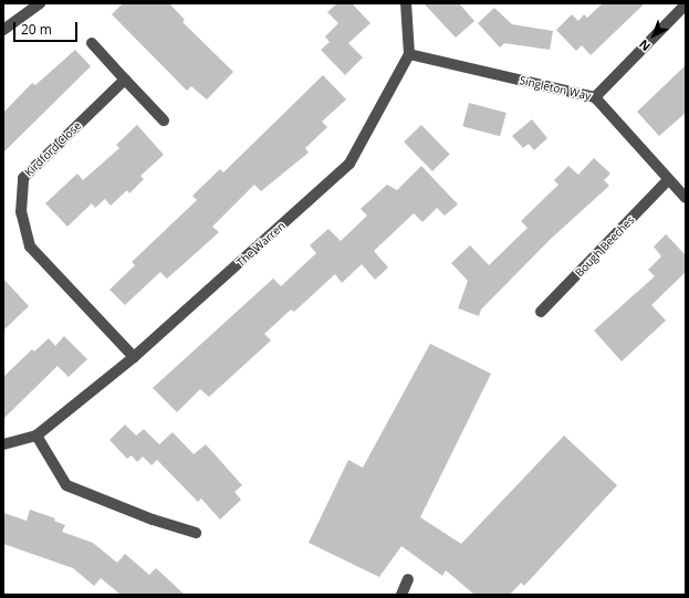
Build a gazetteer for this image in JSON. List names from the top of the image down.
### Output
{
  "streets": {
    "street": [
      "Singleton Way",
      "Kirdford Close",
      "The Warren",
      "Bough Beeches"
    ]
  },
  "crossings": [
    ["Singleton Way", "The Warren"],
    ["Singleton Way", "Bough Beeches"],
    ["Kirdford Close", "The Warren"]
  ],
  "scale_bar": "20 m",
  "north": "bottom left"
}
